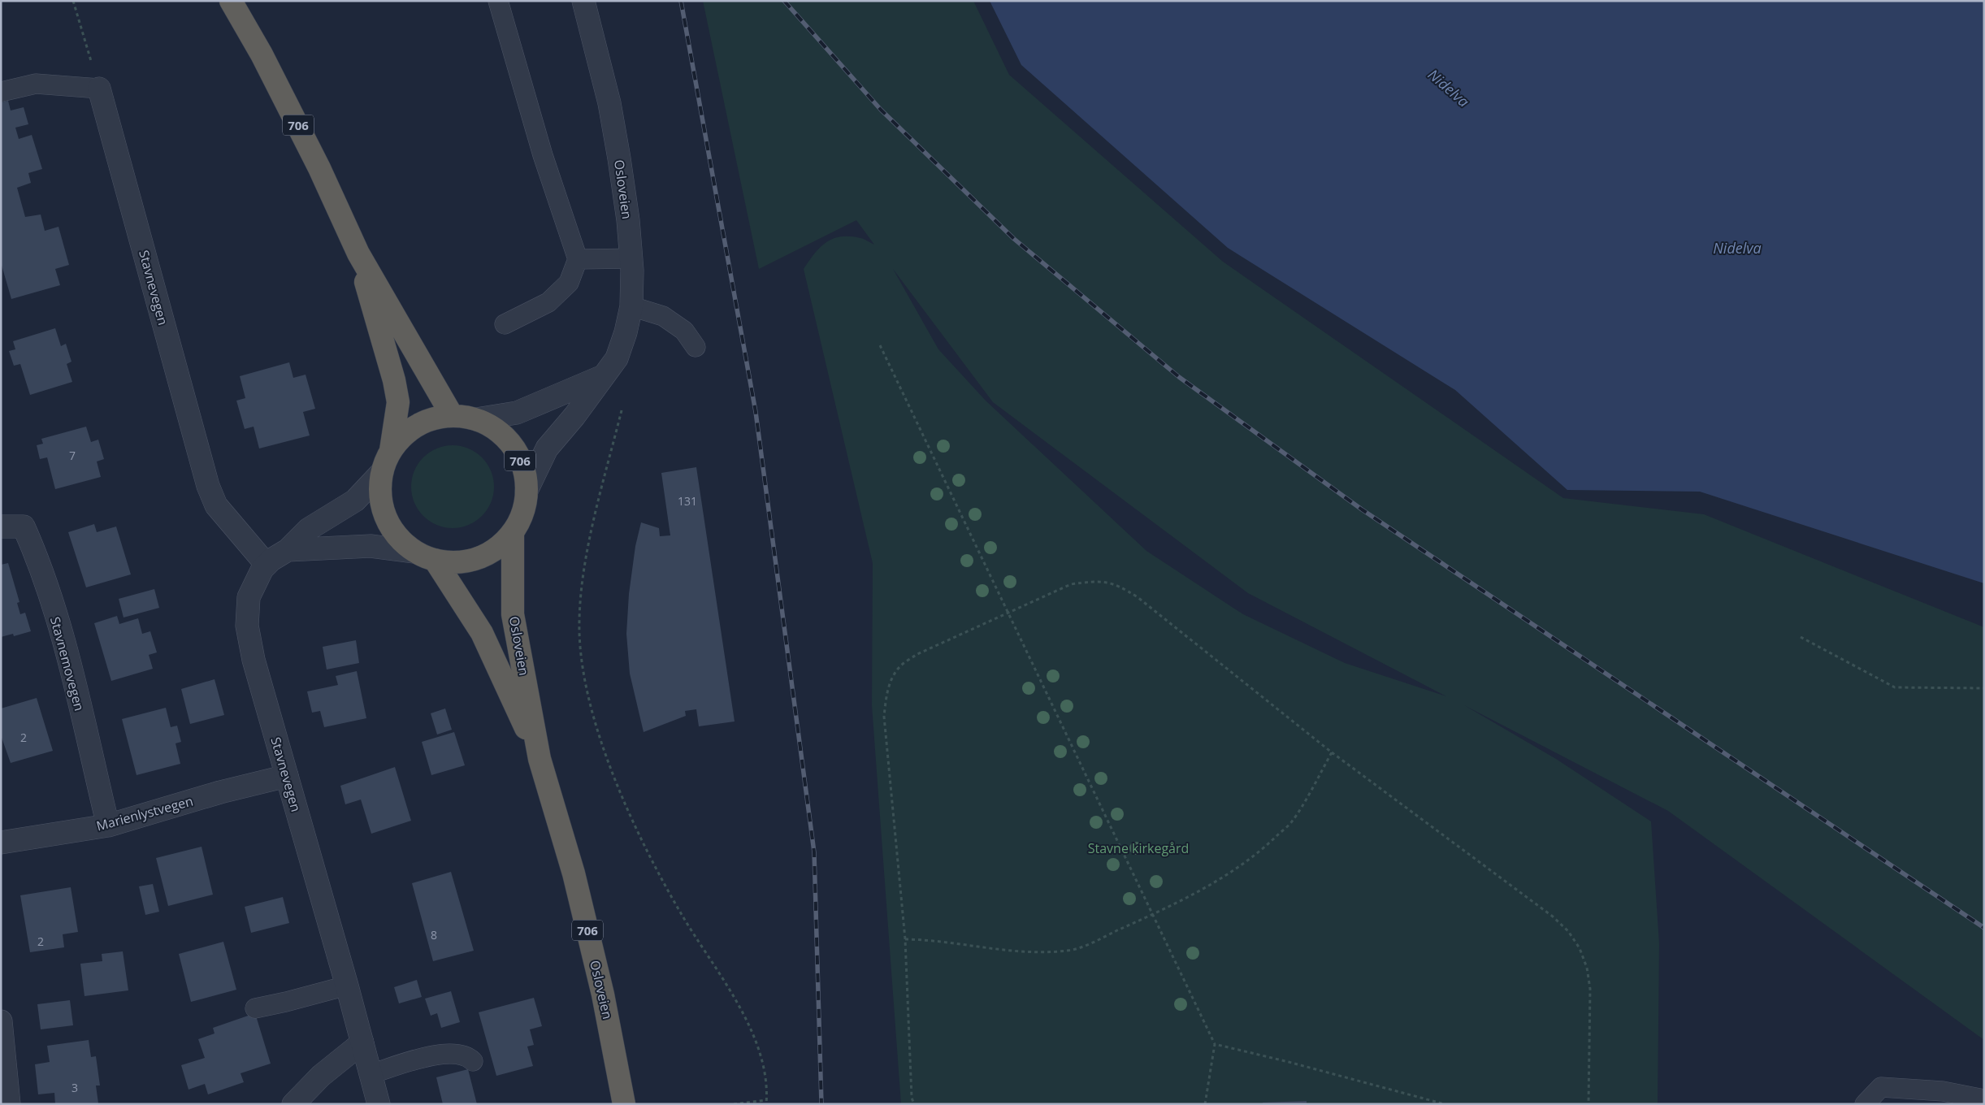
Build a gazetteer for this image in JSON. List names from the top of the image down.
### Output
{
  "streets": {
    "highway": ["706", "Osloveien"],
    "street": ["Stavnevegen", "Stavnemovegen", "Marienlystvegen"]
  },
  "crossings": [
    ["706", "Osloveien"],
    ["706", "Stavnevegen"],
    ["Stavnevegen", "Marienlystvegen"],
    ["Stavnemovegen", "Marienlystvegen"]
  ],
  "water": ["Nidelva"],
  "parks": ["Stavne kirkegård"],
  "house_numbers": [
    "7",
    "131",
    "2",
    "8",
    "2",
    "3"
  ]
}
